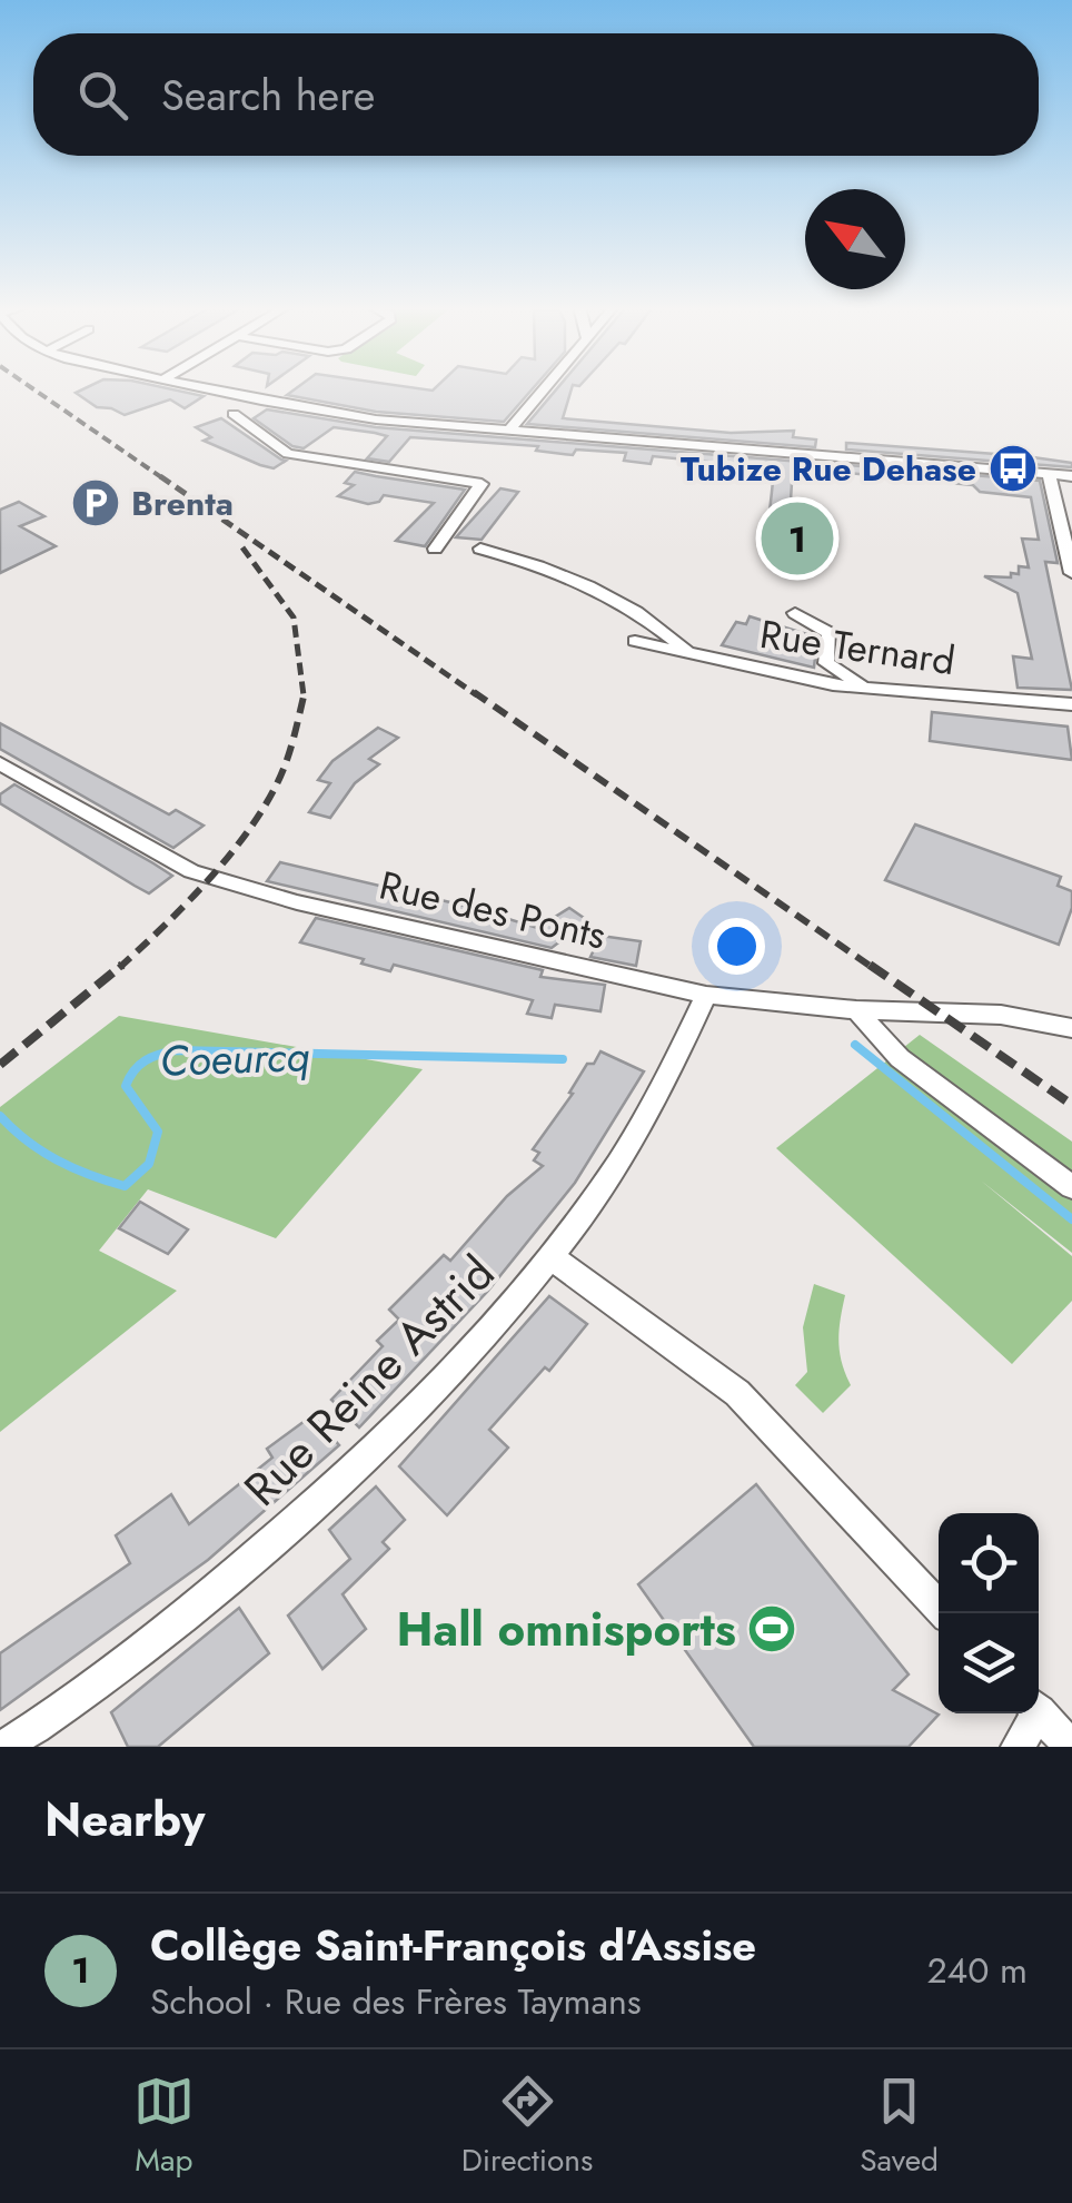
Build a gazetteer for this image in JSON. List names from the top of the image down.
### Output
{
  "streets": {
    "street": ["Rue Ternard", "Rue des Ponts", "Rue Reine Astrid"]
  },
  "crossings": [
    ["Rue des Ponts", "Rue Reine Astrid"]
  ],
  "water": ["Coeurcq"],
  "places": {
    "bus stop": ["Tubize Rue Dehase"],
    "parking": ["Brenta"],
    "sports": ["Hall omnisports"]
  },
  "north": "top left",
  "page": {
    "search": "Search here",
    "pins": "1",
    "heading": "Nearby",
    "list": [
      {
        "mark": "1",
        "name": "Collège Saint-François d'Assise",
        "note": "School · Rue des Frères Taymans",
        "value": "240 m"
      }
    ],
    "nav": ["Map", "Directions", "Saved"]
  }
}
